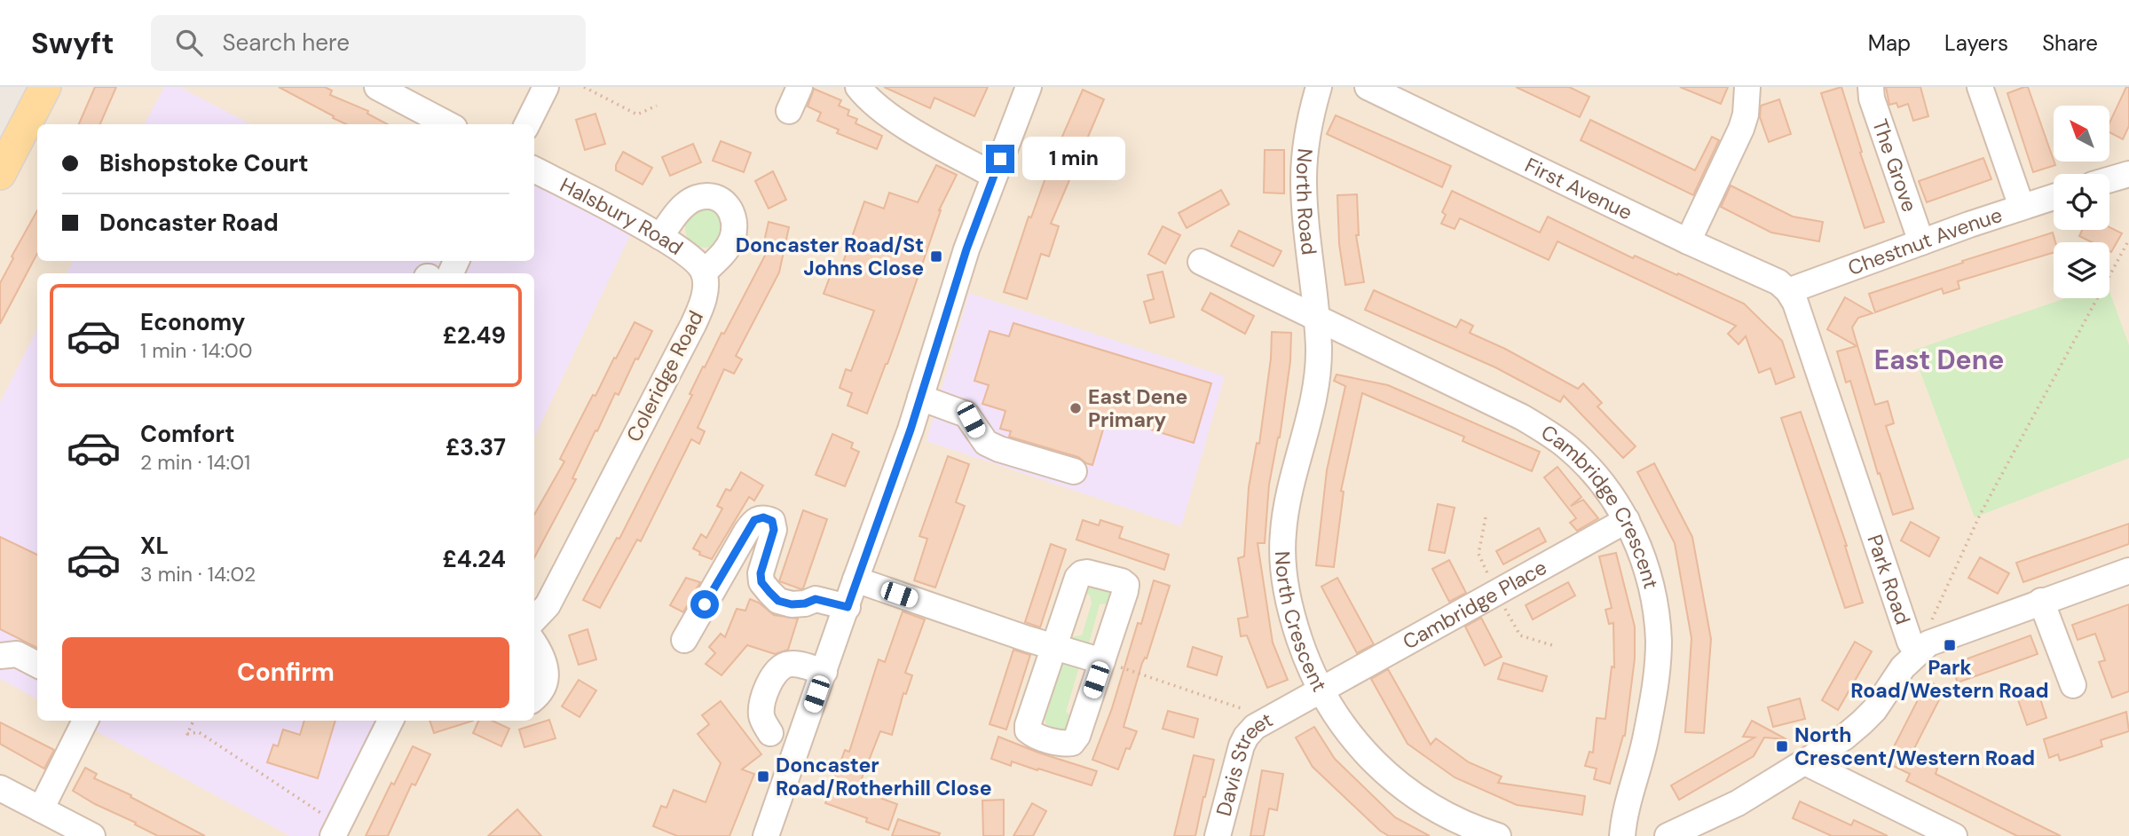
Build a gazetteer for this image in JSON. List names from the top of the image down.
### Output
{
  "streets": {
    "street": [
      "The Grove",
      "First Avenue",
      "North Road",
      "Halsbury Road",
      "Chestnut Avenue",
      "Coleridge Road",
      "Cambridge Crescent",
      "Park Road",
      "Cambridge Place",
      "North Crescent",
      "Davis Street"
    ]
  },
  "crossings": [
    ["The Grove", "Chestnut Avenue"],
    ["First Avenue", "Chestnut Avenue"],
    ["First Avenue", "Park Road"],
    ["North Road", "Cambridge Crescent"],
    ["North Road", "North Crescent"],
    ["Halsbury Road", "Coleridge Road"],
    ["Chestnut Avenue", "Park Road"],
    ["Cambridge Crescent", "Cambridge Place"],
    ["Cambridge Crescent", "North Crescent"],
    ["Cambridge Place", "North Crescent"],
    ["Cambridge Place", "Davis Street"],
    ["North Crescent", "Davis Street"]
  ],
  "districts": ["East Dene"],
  "places": {
    "transit": [
      "Doncaster Road/St Johns Close",
      "Park Road/Western Road",
      "North Crescent/Western Road",
      "Doncaster Road/Rotherhill Close"
    ],
    "other": ["East Dene Primary"]
  },
  "north": "top left",
  "page": {
    "header": "Swyft",
    "search": "Search here",
    "nav": ["Map", "Layers", "Share"],
    "banner": ["Bishopstoke Court", "Doncaster Road"],
    "bubble": "1 min",
    "list": [
      {
        "name": "Economy",
        "note": "1 min · 14:00",
        "value": "£2.49"
      },
      {
        "name": "Comfort",
        "note": "2 min · 14:01",
        "value": "£3.37"
      },
      {
        "name": "XL",
        "note": "3 min · 14:02",
        "value": "£4.24"
      }
    ],
    "buttons": "Confirm"
  }
}
